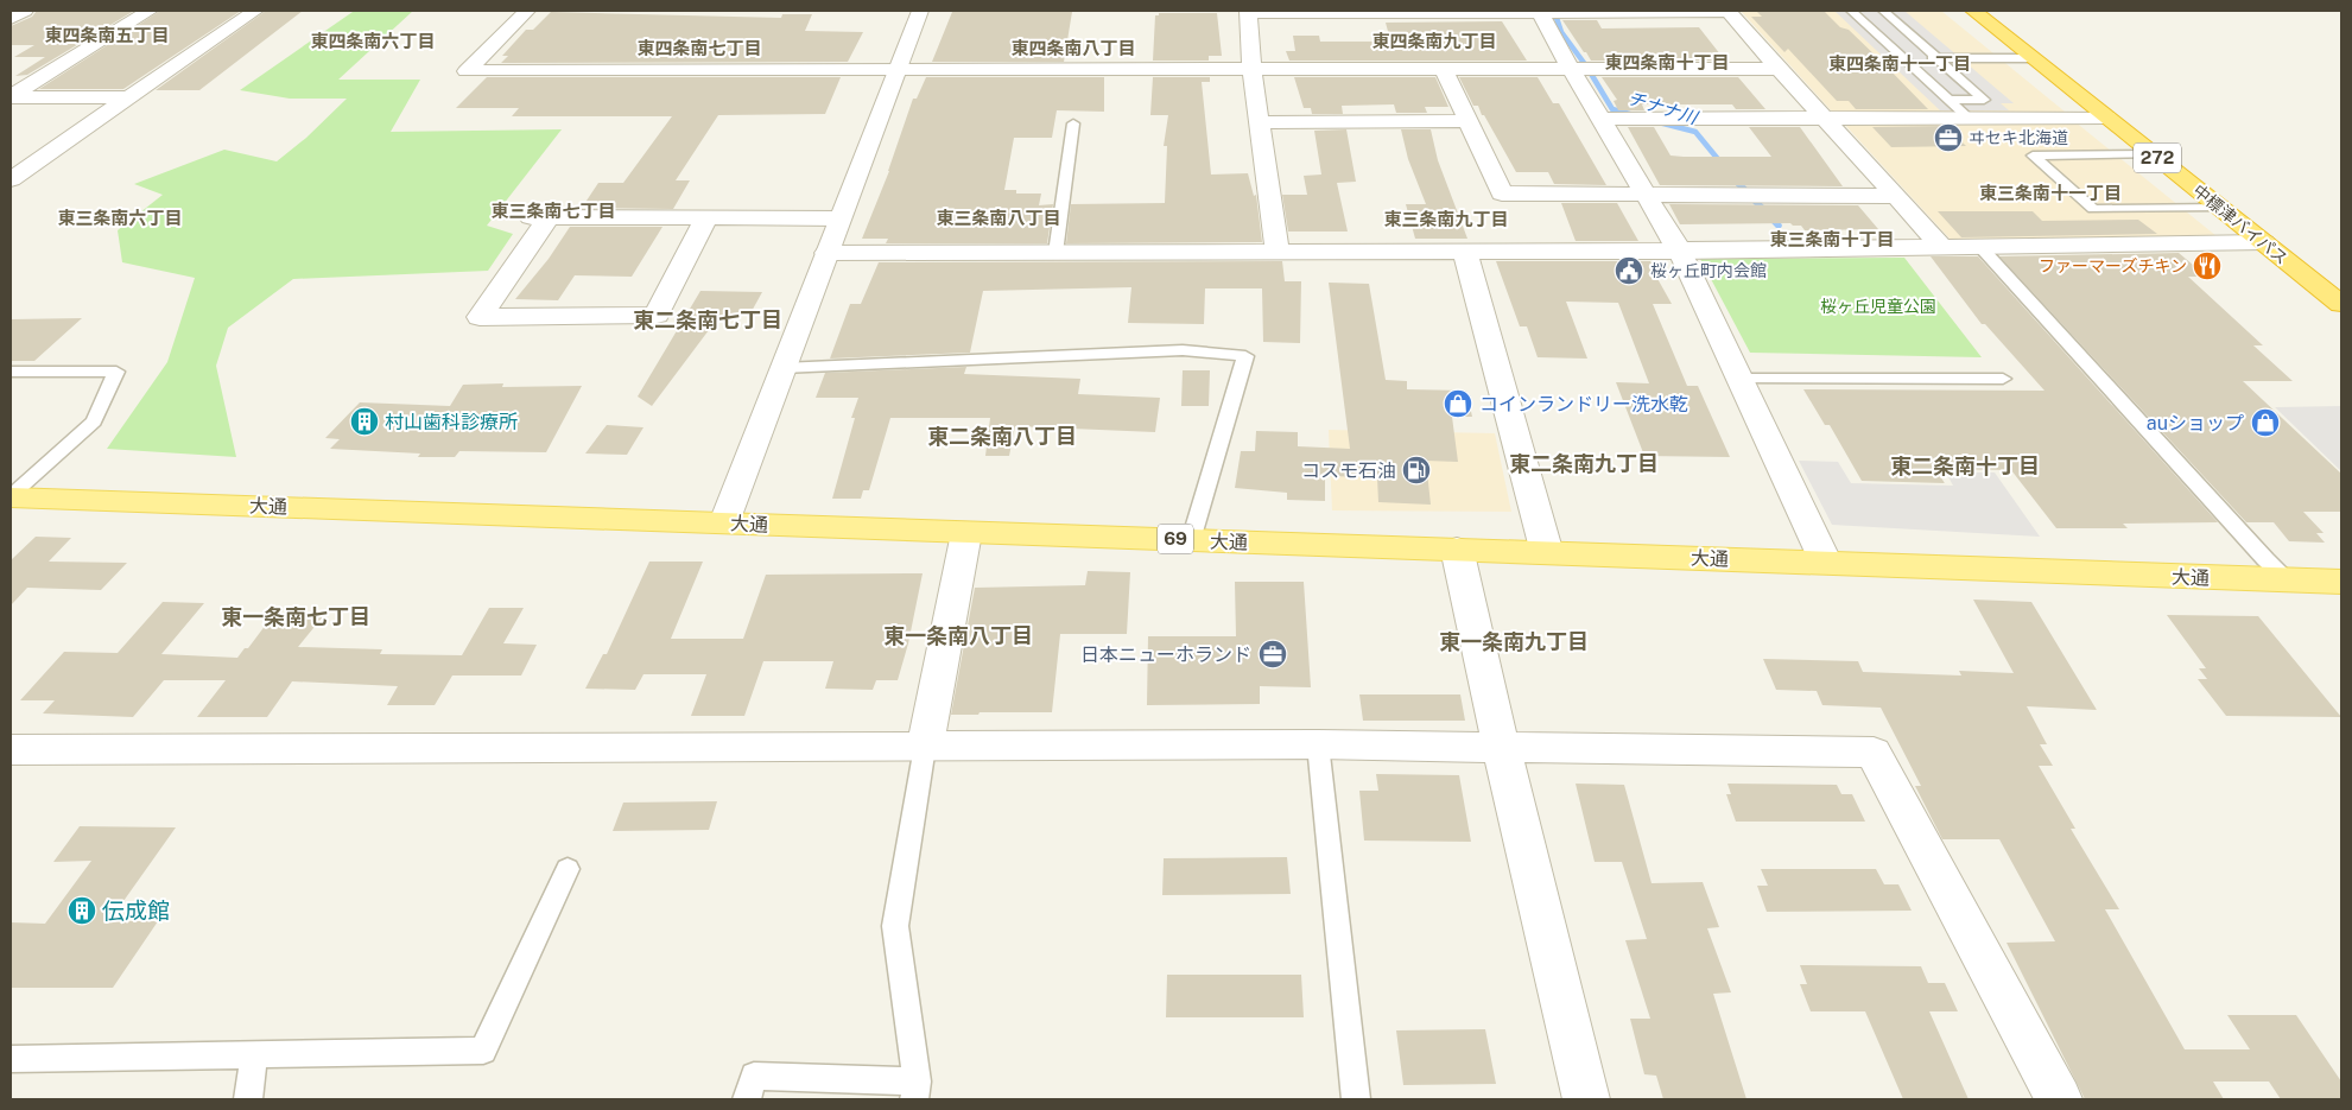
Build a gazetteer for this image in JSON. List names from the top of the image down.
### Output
{
  "streets": {
    "highway": ["272", "中標津バイパス"],
    "main road": ["大通", "69"]
  },
  "districts": [
    "東四条南五丁目",
    "東四条南六丁目",
    "東四条南九丁目",
    "東四条南七丁目",
    "東四条南八丁目",
    "東四条南十丁目",
    "東四条南十一丁目",
    "東三条南十一丁目",
    "東三条南七丁目",
    "東三条南六丁目",
    "東三条南八丁目",
    "東三条南九丁目",
    "東三条南十丁目",
    "東二条南七丁目",
    "東二条南八丁目",
    "東二条南九丁目",
    "東二条南十丁目",
    "東一条南七丁目",
    "東一条南八丁目",
    "東一条南九丁目"
  ],
  "water": ["チナナ川"],
  "parks": ["桜ヶ丘児童公園"],
  "places": {
    "office": ["ヰセキ北海道", "日本ニューホランド"],
    "restaurant": ["ファーマーズチキン"],
    "public building": ["桜ヶ丘町内会館"],
    "shop": ["コインランドリー洗水乾", "auショップ"],
    "building": ["村山歯科診療所", "伝成館"],
    "fuel station": ["コスモ石油"]
  }
}
